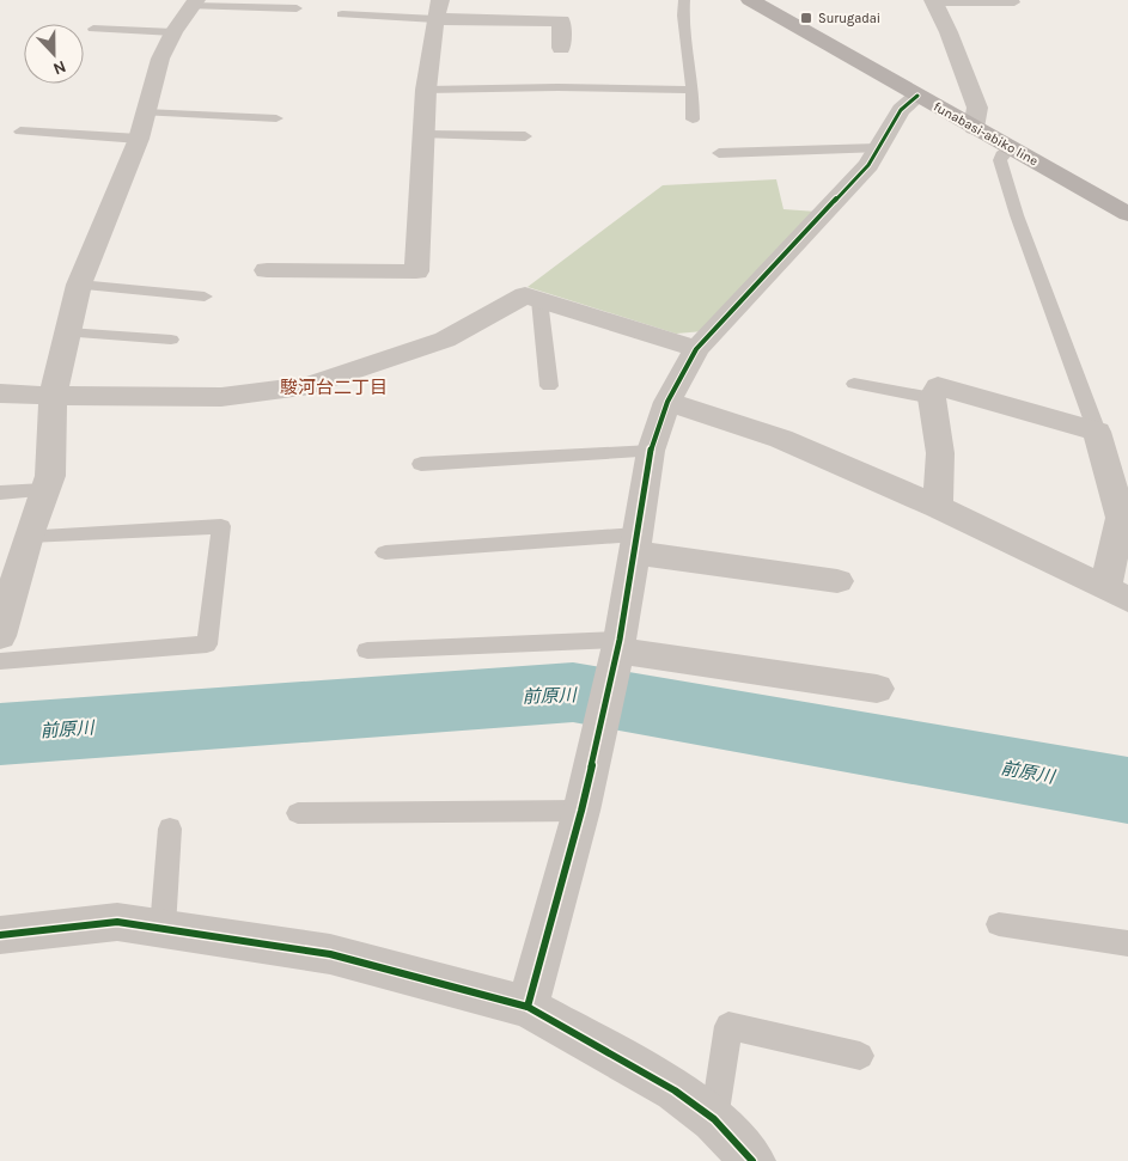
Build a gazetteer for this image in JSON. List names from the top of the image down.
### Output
{
  "streets": {
    "main road": ["funabasi-abiko line"]
  },
  "districts": ["駿河台二丁目"],
  "water": ["前原川"],
  "places": {
    "transit": ["Surugadai"]
  },
  "north": "bottom"
}
